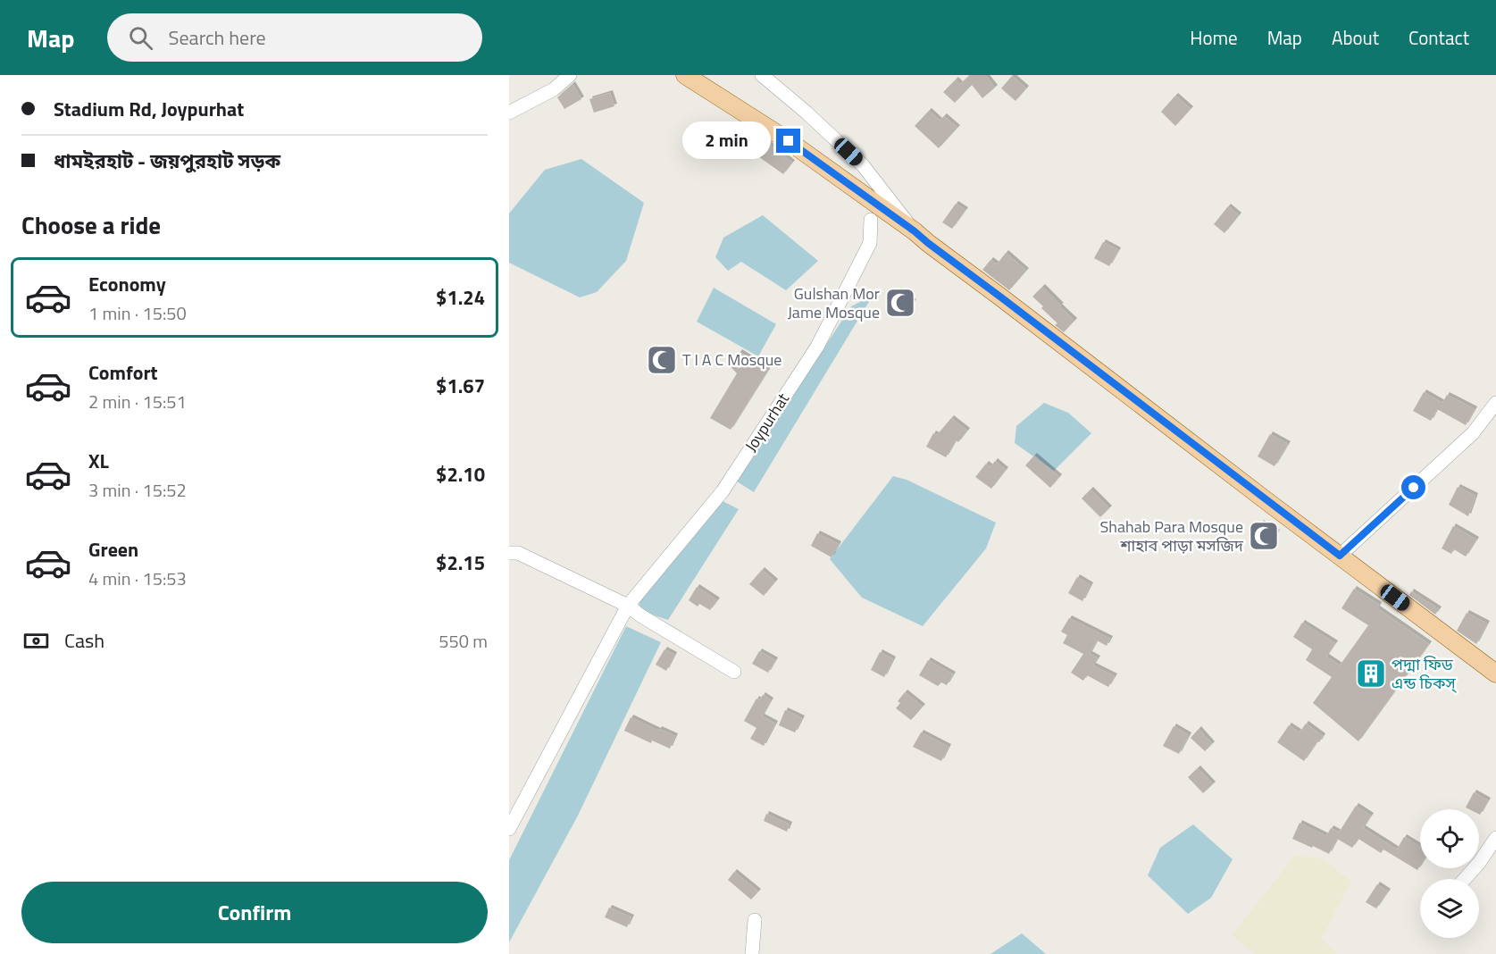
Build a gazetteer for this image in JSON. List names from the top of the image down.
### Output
{
  "streets": {
    "street": ["Joypurhat"]
  },
  "places": {
    "mosque": ["Gulshan Mor Jame Mosque", "T I A C Mosque", "Shahab Para Mosque শাহাব পাড়া মসজিদ"],
    "building": ["পদ্মা ফিড এন্ড চিকস্‌"]
  },
  "page": {
    "header": "Map",
    "search": "Search here",
    "nav": [
      "Home",
      "Map",
      "About",
      "Contact"
    ],
    "banner": ["Stadium Rd, Joypurhat", "ধামইরহাট - জয়পুরহাট সড়ক"],
    "bubble": "2 min",
    "heading": "Choose a ride",
    "list": [
      {
        "name": "Economy",
        "note": "1 min · 15:50",
        "value": "$1.24"
      },
      {
        "name": "Comfort",
        "note": "2 min · 15:51",
        "value": "$1.67"
      },
      {
        "name": "XL",
        "note": "3 min · 15:52",
        "value": "$2.10"
      },
      {
        "name": "Green",
        "note": "4 min · 15:53",
        "value": "$2.15"
      }
    ],
    "pay": ["Cash", "550 m"],
    "buttons": "Confirm"
  }
}
